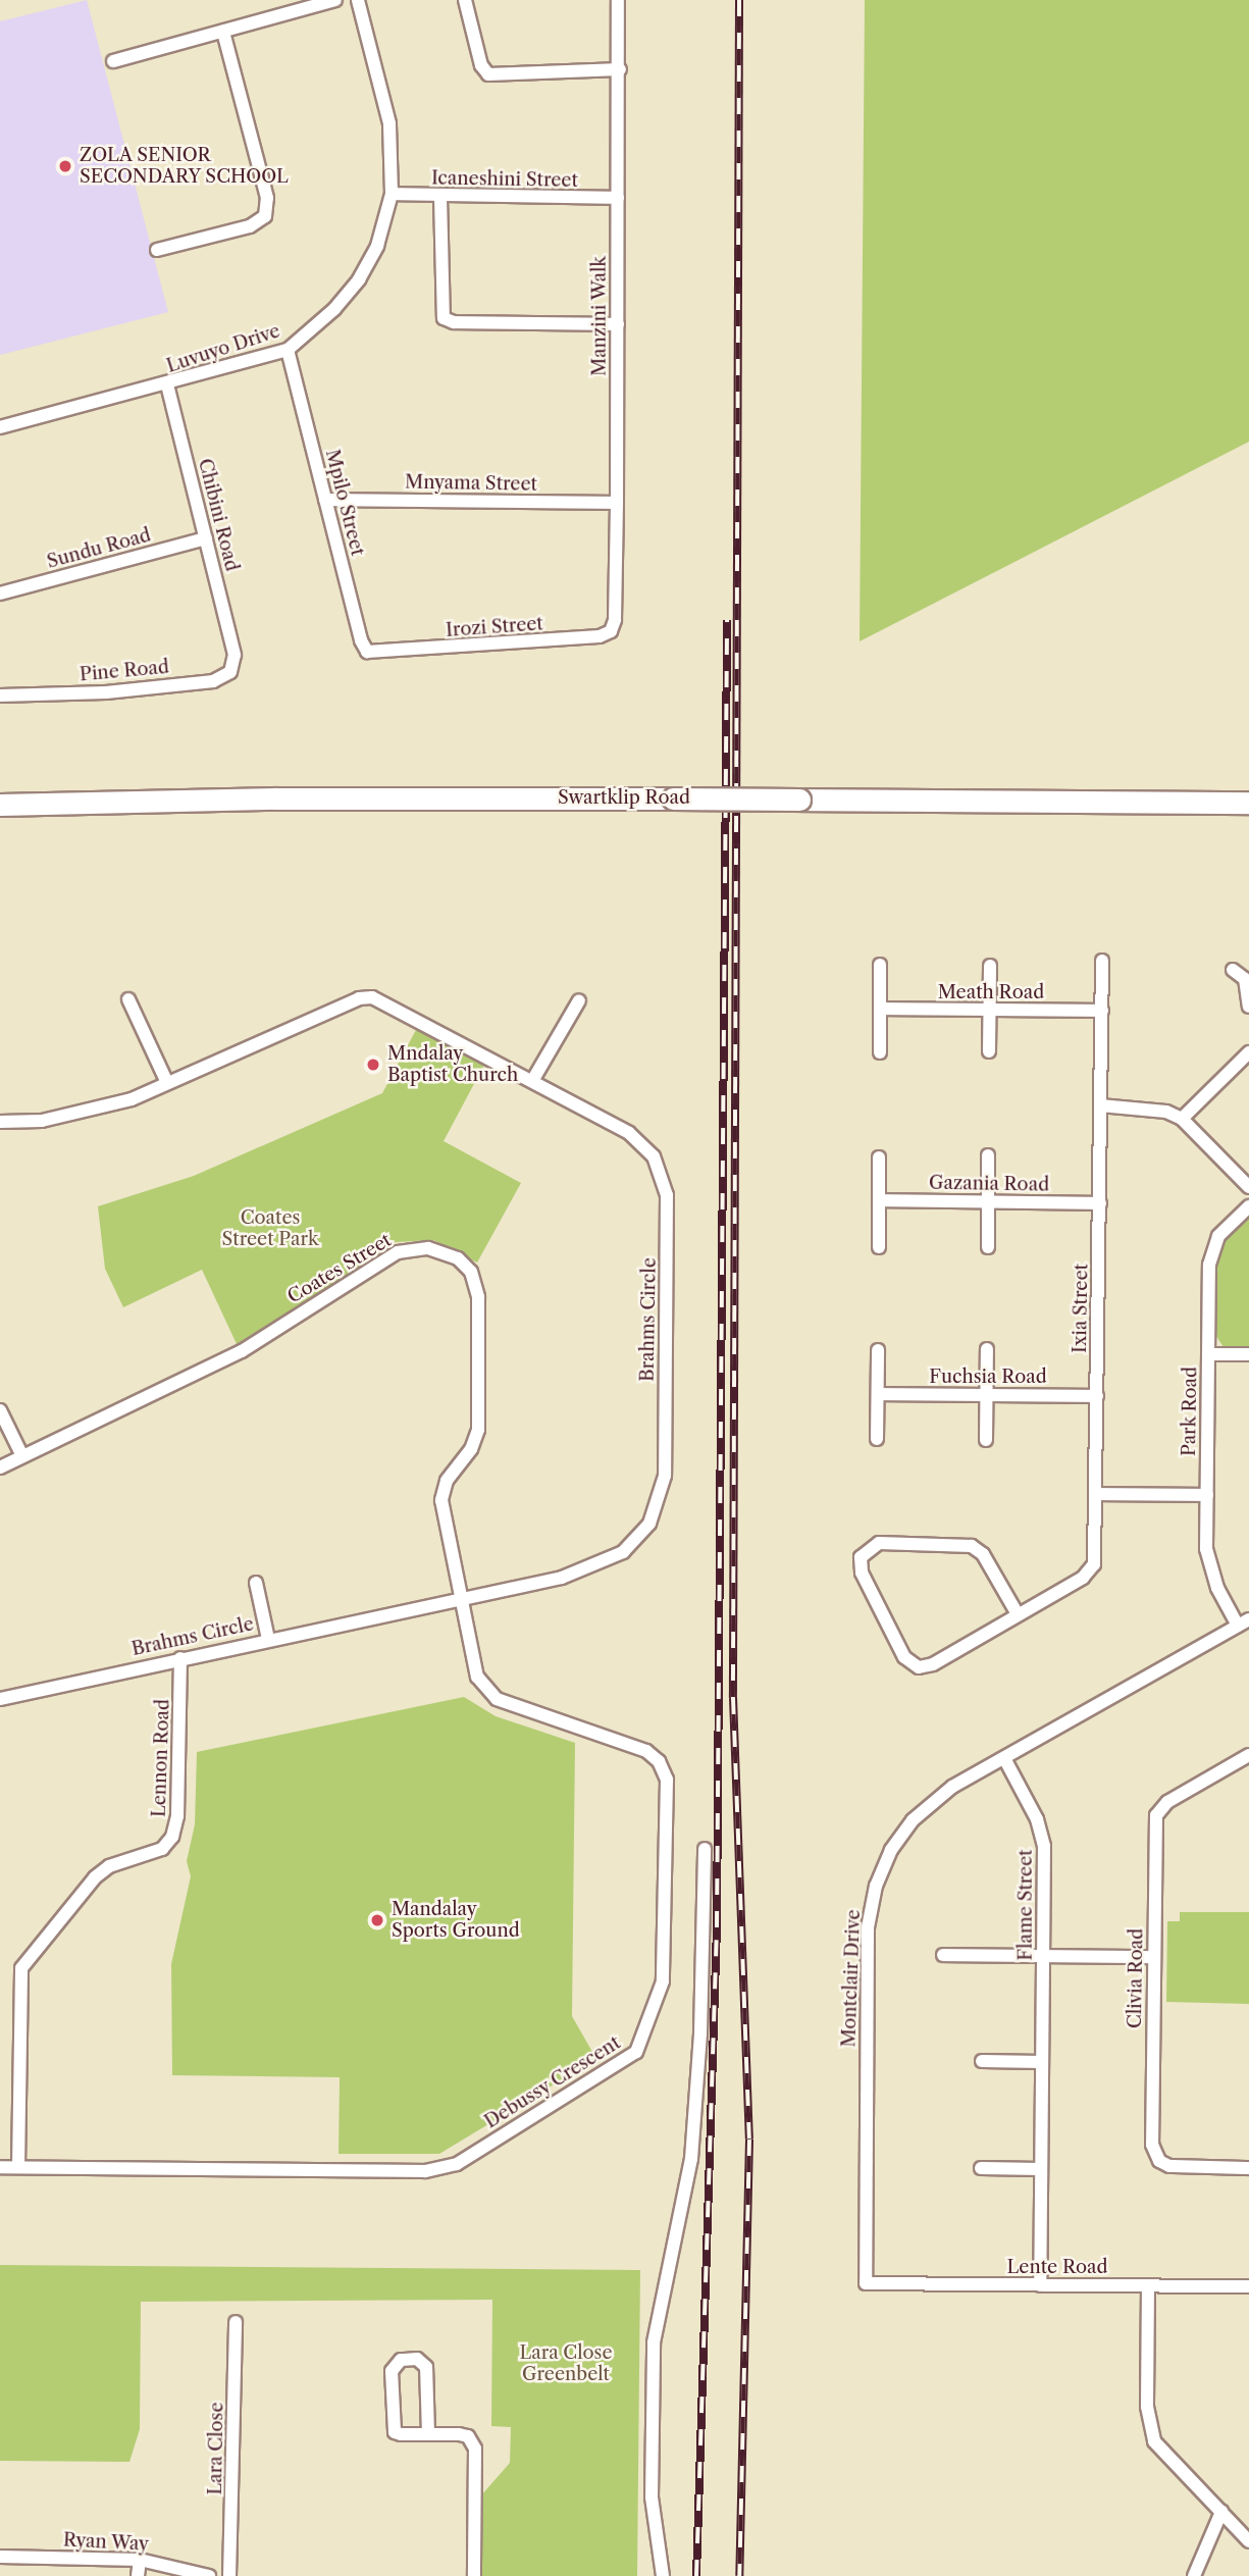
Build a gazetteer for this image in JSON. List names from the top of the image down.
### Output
{
  "streets": {
    "main road": ["Swartklip Road"],
    "street": [
      "Icaneshini Street",
      "Manzini Walk",
      "Luvuyo Drive",
      "Mnyama Street",
      "Mpilo Street",
      "Chibini Road",
      "Sundu Road",
      "Irozi Street",
      "Pine Road",
      "Meath Road",
      "Gazania Road",
      "Coates Street",
      "Ixia Street",
      "Brahms Circle",
      "Fuchsia Road",
      "Park Road",
      "Lennon Road",
      "Flame Street",
      "Montclair Drive",
      "Clivia Road",
      "Debussy Crescent",
      "Lente Road",
      "Lara Close",
      "Ryan Way"
    ]
  },
  "crossings": [
    ["Icaneshini Street", "Manzini Walk"],
    ["Icaneshini Street", "Luvuyo Drive"],
    ["Manzini Walk", "Mnyama Street"],
    ["Manzini Walk", "Irozi Street"],
    ["Luvuyo Drive", "Mpilo Street"],
    ["Luvuyo Drive", "Chibini Road"],
    ["Mnyama Street", "Mpilo Street"],
    ["Mpilo Street", "Irozi Street"],
    ["Chibini Road", "Sundu Road"],
    ["Chibini Road", "Pine Road"],
    ["Meath Road", "Ixia Street"],
    ["Gazania Road", "Ixia Street"],
    ["Coates Street", "Brahms Circle"],
    ["Coates Street", "Debussy Crescent"],
    ["Ixia Street", "Fuchsia Road"],
    ["Brahms Circle", "Lennon Road"],
    ["Brahms Circle", "Debussy Crescent"],
    ["Park Road", "Montclair Drive"],
    ["Lennon Road", "Debussy Crescent"],
    ["Flame Street", "Montclair Drive"],
    ["Flame Street", "Lente Road"],
    ["Montclair Drive", "Lente Road"]
  ],
  "parks": ["Coates Street Park", "Lara Close Greenbelt"],
  "places": ["ZOLA SENIOR SECONDARY SCHOOL", "Mndalay Baptist Church", "Mandalay Sports Ground"]
}
